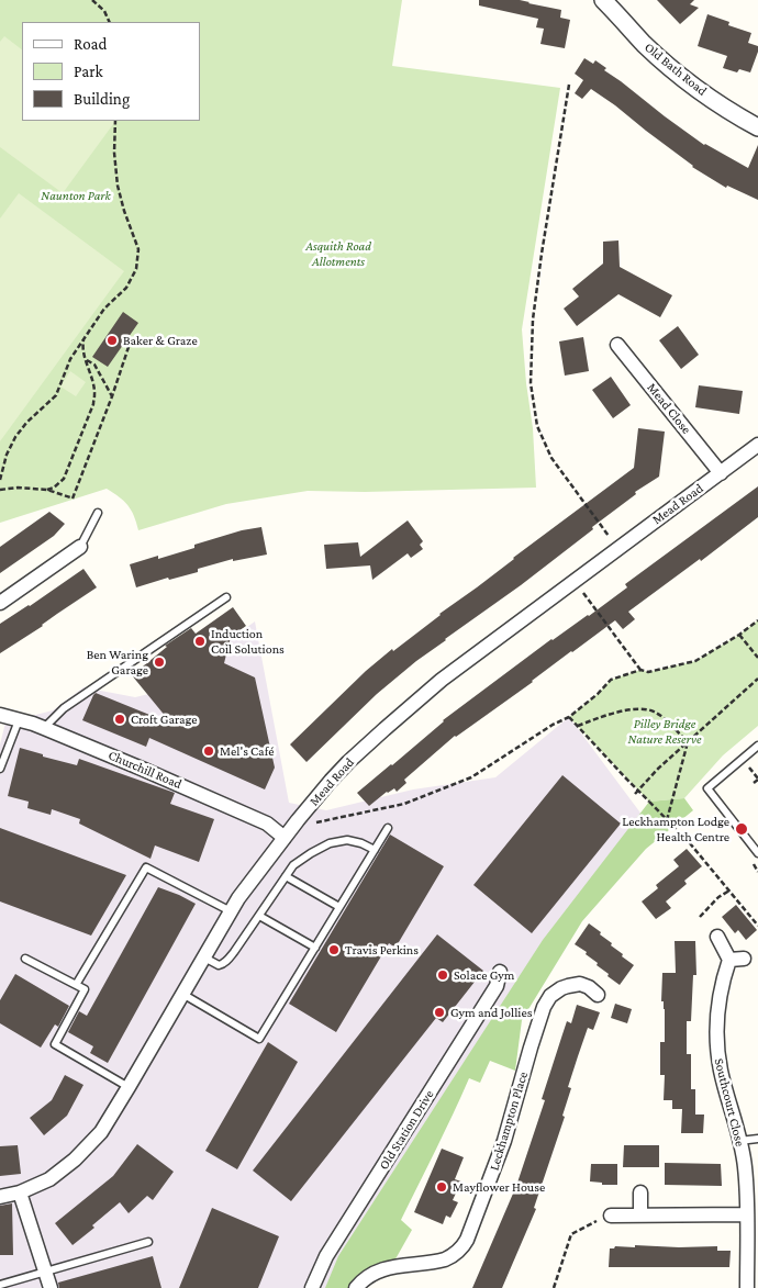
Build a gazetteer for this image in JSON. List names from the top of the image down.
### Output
{
  "streets": {
    "street": [
      "Old Bath Road",
      "Mead Close",
      "Mead Road",
      "Churchill Road",
      "Southcourt Close",
      "Leckhampton Place",
      "Old Station Drive"
    ]
  },
  "crossings": [
    ["Mead Close", "Mead Road"],
    ["Mead Road", "Churchill Road"]
  ],
  "parks": ["Naunton Park", "Asquith Road Allotments", "Pilley Bridge Nature Reserve"],
  "places": [
    "Baker & Graze",
    "Induction Coil Solutions",
    "Ben Waring Garage",
    "Croft Garage",
    "Mel's Café",
    "Leckhampton Lodge Health Centre",
    "Travis Perkins",
    "Solace Gym",
    "Gym and Jollies",
    "Mayflower House"
  ],
  "legend": ["Road", "Park", "Building"]
}
